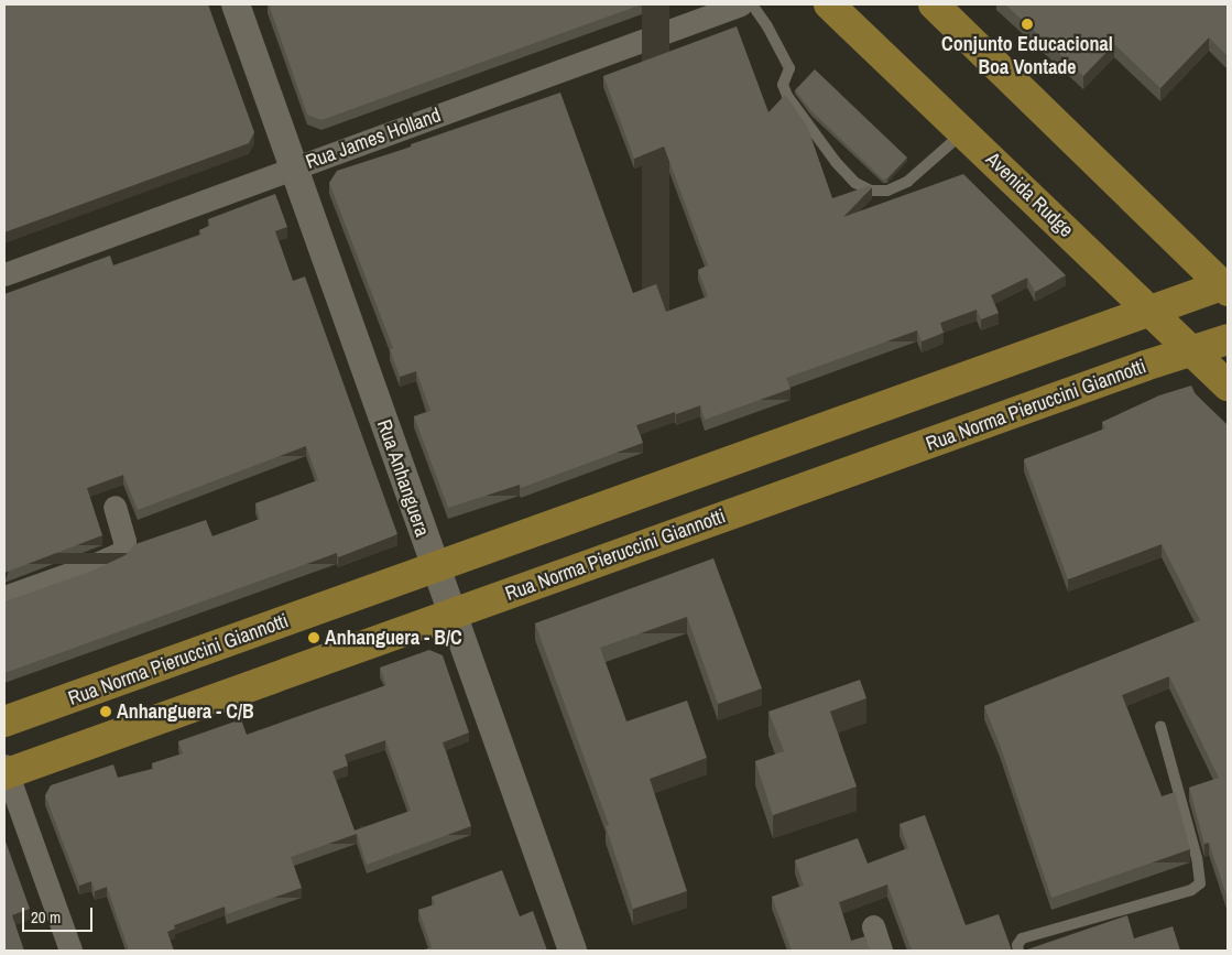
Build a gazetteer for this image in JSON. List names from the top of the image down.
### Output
{
  "streets": {
    "main road": ["Avenida Rudge", "Rua Norma Pieruccini Giannotti"],
    "street": ["Rua James Holland", "Rua Anhanguera"]
  },
  "crossings": [
    ["Rua James Holland", "Rua Anhanguera"],
    ["Avenida Rudge", "Rua Norma Pieruccini Giannotti"],
    ["Rua Norma Pieruccini Giannotti", "Rua Anhanguera"]
  ],
  "places": ["Conjunto Educacional Boa Vontade", "Anhanguera - B/C", "Anhanguera - C/B"],
  "scale_bar": "20 m"
}
